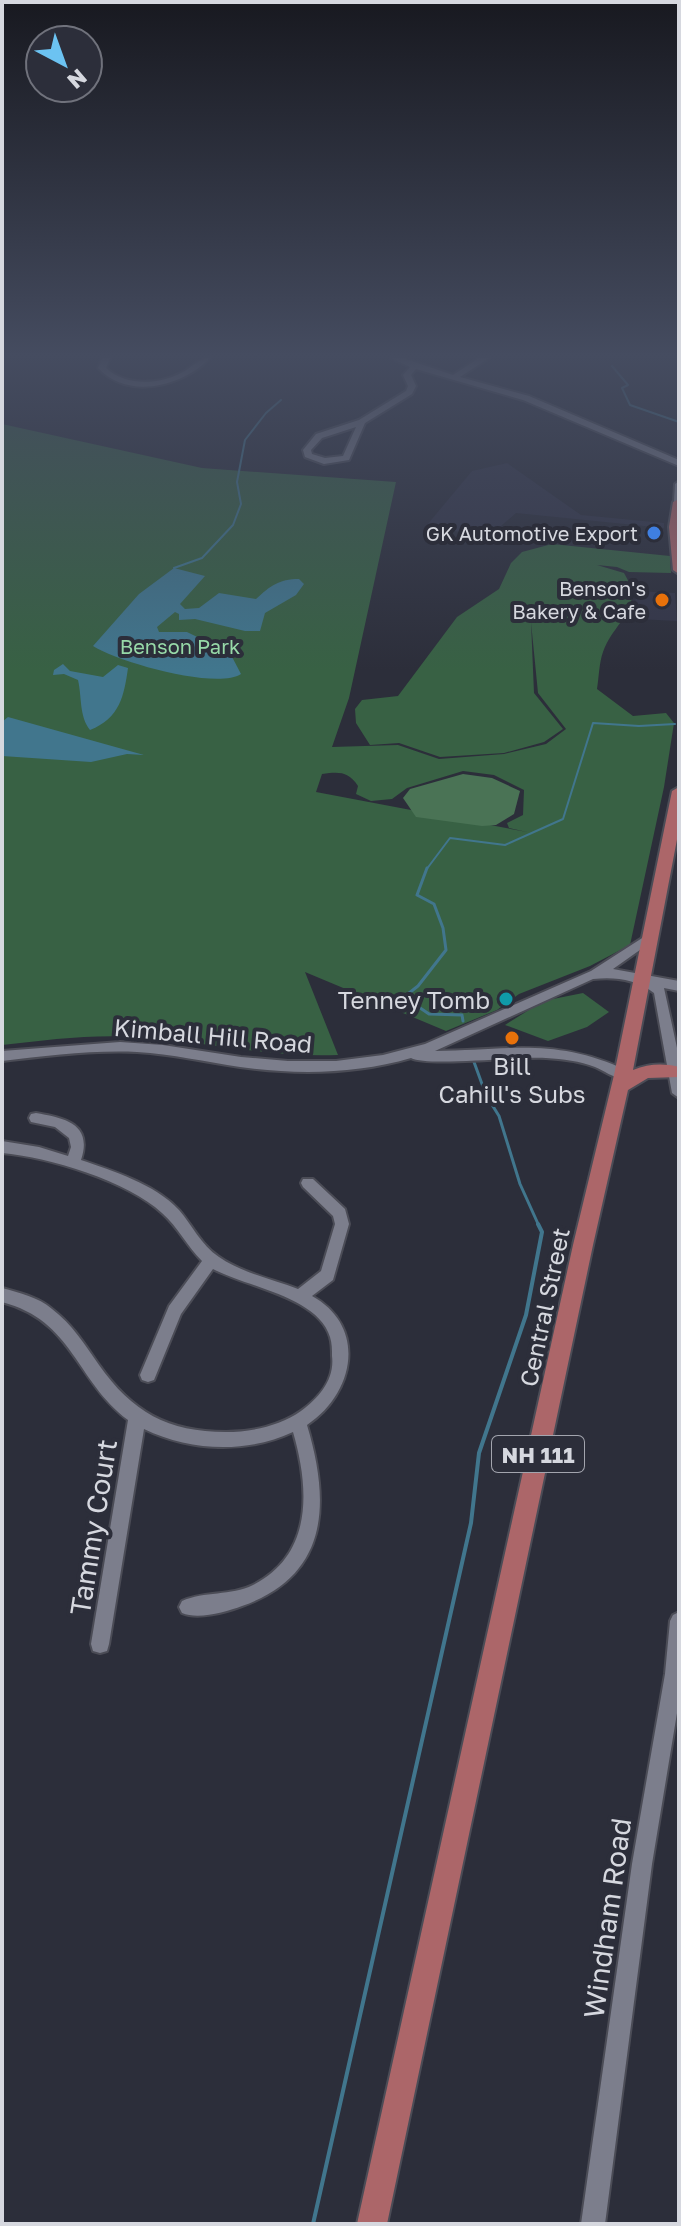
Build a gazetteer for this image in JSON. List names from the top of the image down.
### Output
{
  "streets": {
    "main road": ["Central Street", "NH 111"],
    "street": ["Kimball Hill Road", "Tammy Court", "Windham Road"]
  },
  "crossings": [
    ["Kimball Hill Road", "Central Street"]
  ],
  "parks": ["Benson Park"],
  "places": [
    "GK Automotive Export",
    "Benson's Bakery & Cafe",
    "Tenney Tomb",
    "Bill Cahill's Subs"
  ],
  "north": "bottom right"
}
